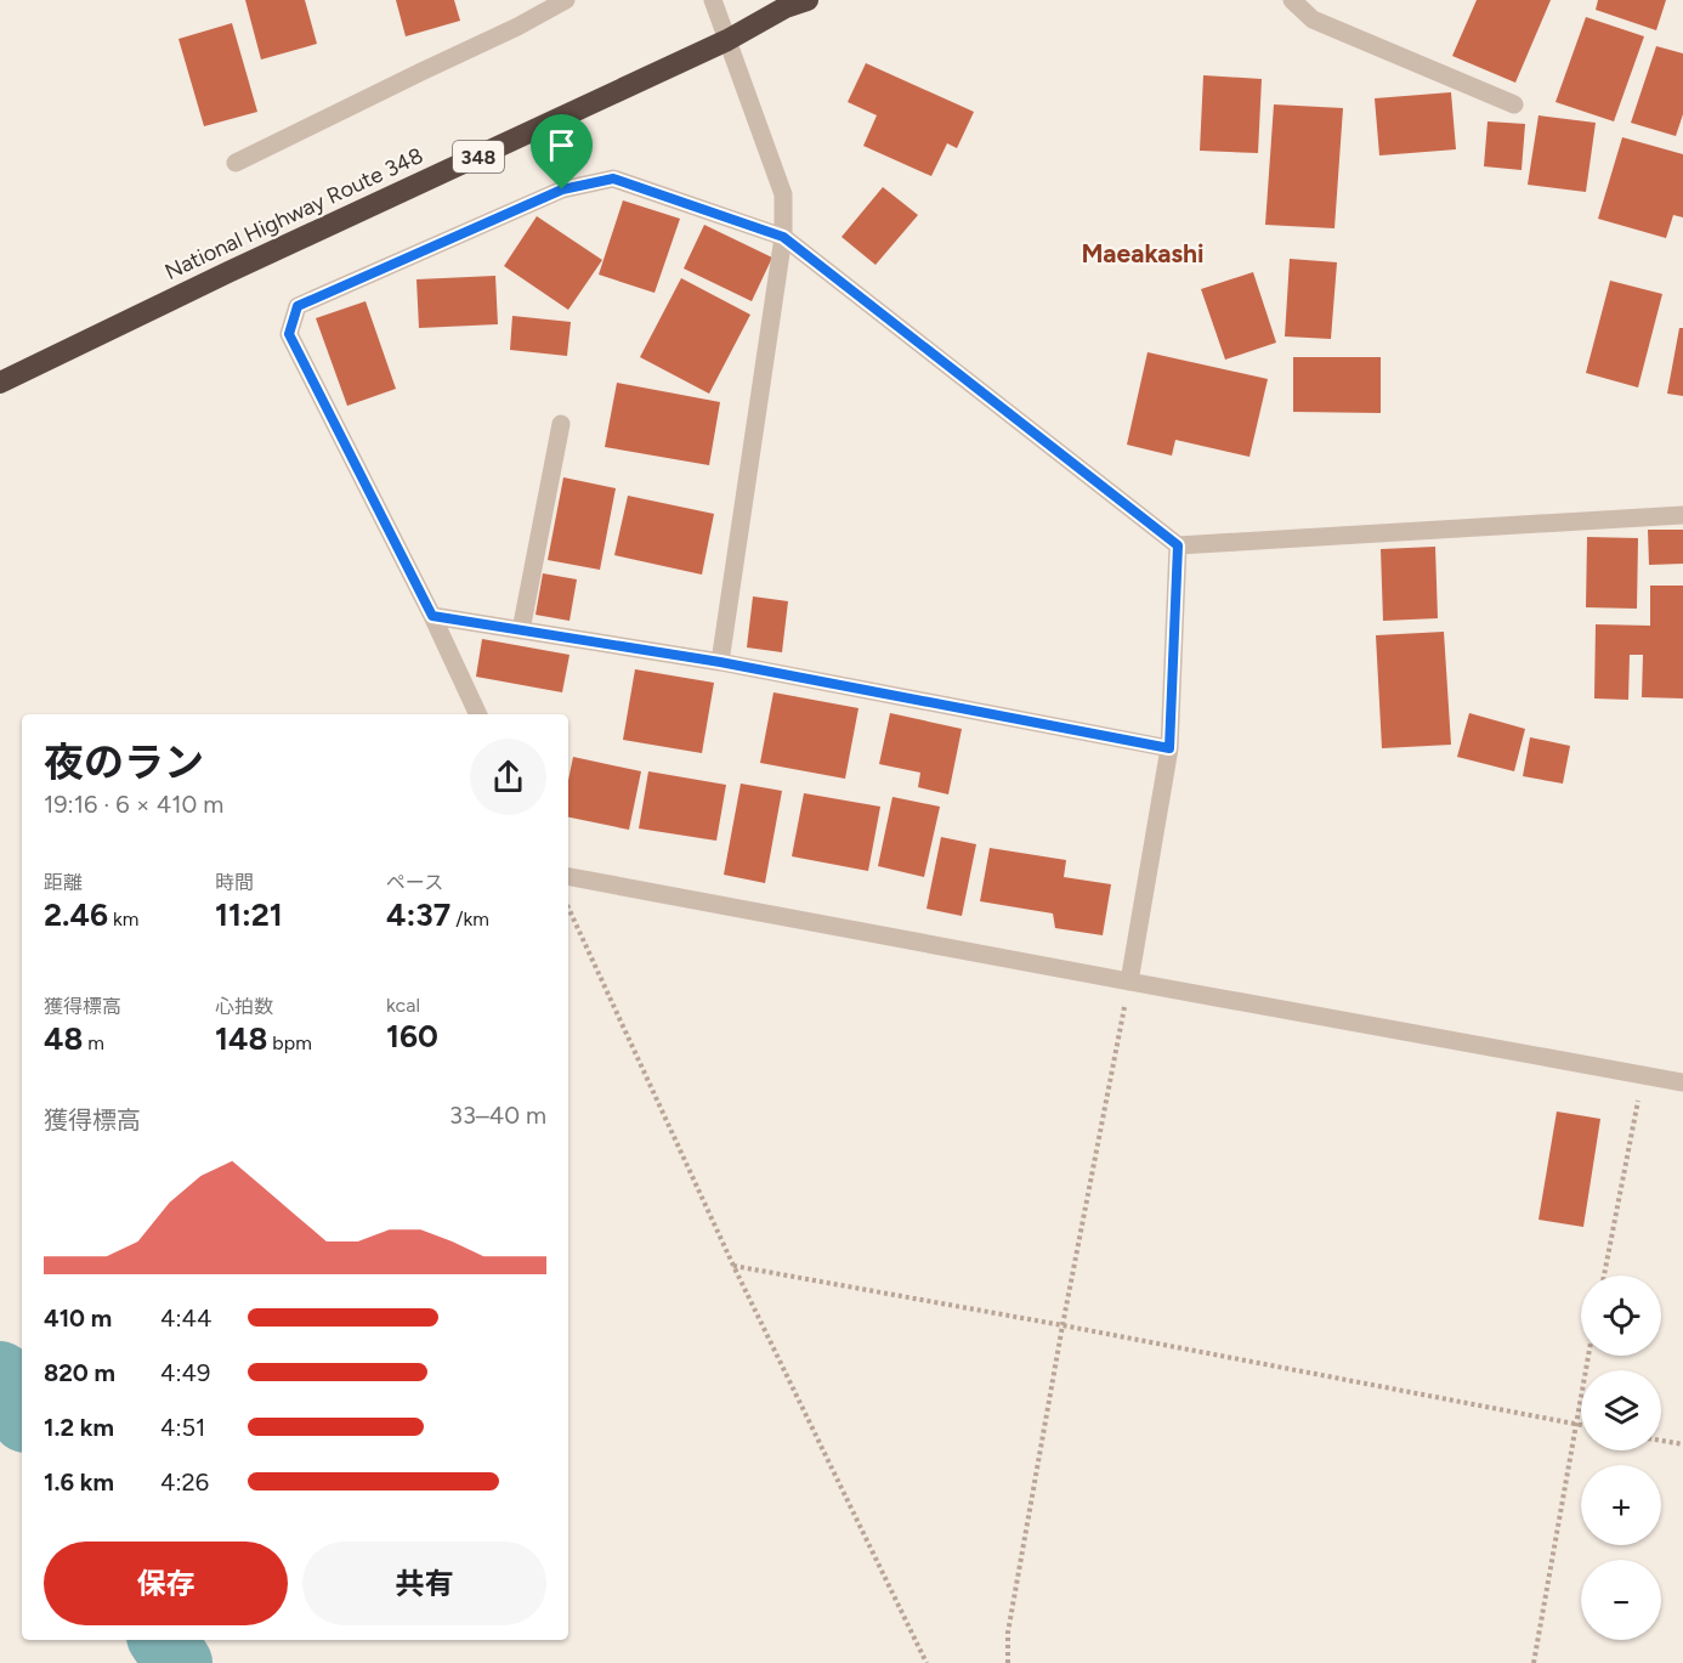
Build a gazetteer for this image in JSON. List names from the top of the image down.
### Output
{
  "streets": {
    "highway": ["348", "National Highway Route 348"]
  },
  "districts": ["Maeakashi"],
  "page": {
    "heading": ["夜のラン", "19:16 · 6 × 410 m"],
    "stats": [
      ["距離", "2.46 km"],
      ["時間", "11:21"],
      ["ペース", "4:37 /km"],
      ["獲得標高", "48 m"],
      ["心拍数", "148 bpm"],
      ["kcal", "160"]
    ],
    "chart": ["獲得標高", "33–40 m"],
    "map_buttons": ["+", "−"],
    "list": [
      {
        "name": "410 m",
        "note": "4:44"
      },
      {
        "name": "820 m",
        "note": "4:49"
      },
      {
        "name": "1.2 km",
        "note": "4:51"
      },
      {
        "name": "1.6 km",
        "note": "4:26"
      }
    ],
    "buttons": ["保存", "共有"]
  }
}
